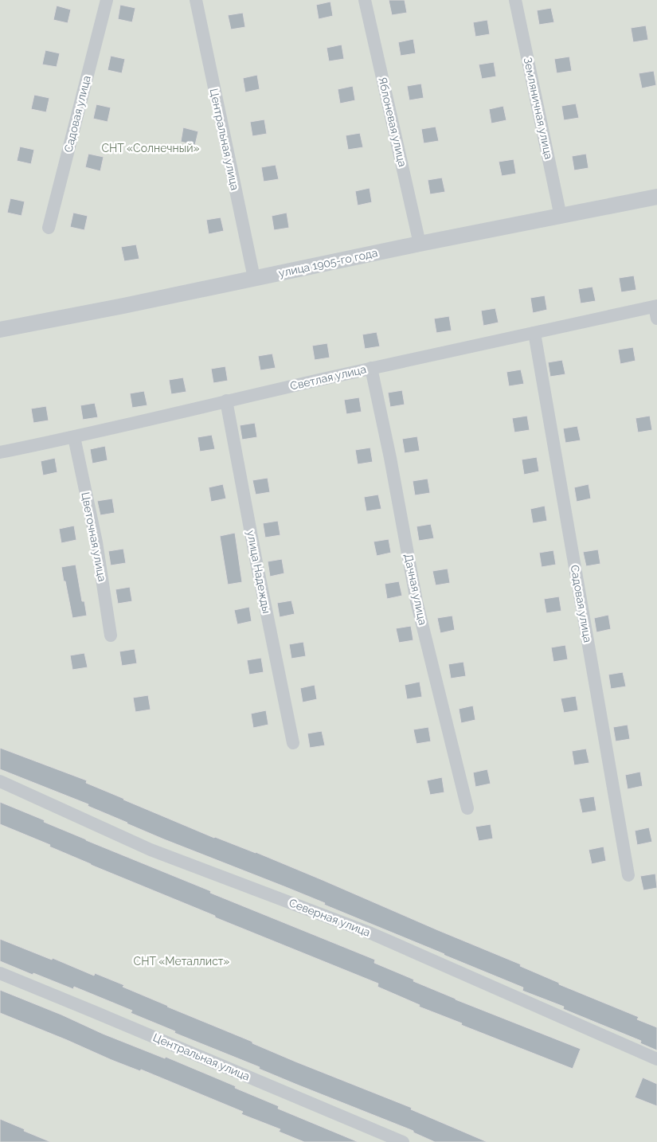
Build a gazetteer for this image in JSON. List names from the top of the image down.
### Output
{
  "streets": {
    "street": [
      "Земляничная улица",
      "Садовая улица",
      "Яблоневая улица",
      "Центральная улица",
      "улица 1905-го года",
      "Светлая улица",
      "Цветочная улица",
      "улица Надежды",
      "Дачная улица",
      "Северная улица"
    ]
  },
  "crossings": [
    ["Земляничная улица", "улица 1905-го года"],
    ["Садовая улица", "Светлая улица"],
    ["Яблоневая улица", "улица 1905-го года"],
    ["Центральная улица", "улица 1905-го года"],
    ["Светлая улица", "Цветочная улица"],
    ["Светлая улица", "улица Надежды"],
    ["Светлая улица", "Дачная улица"]
  ],
  "parks": ["СНТ «Солнечный»", "СНТ «Металлист»"]
}
